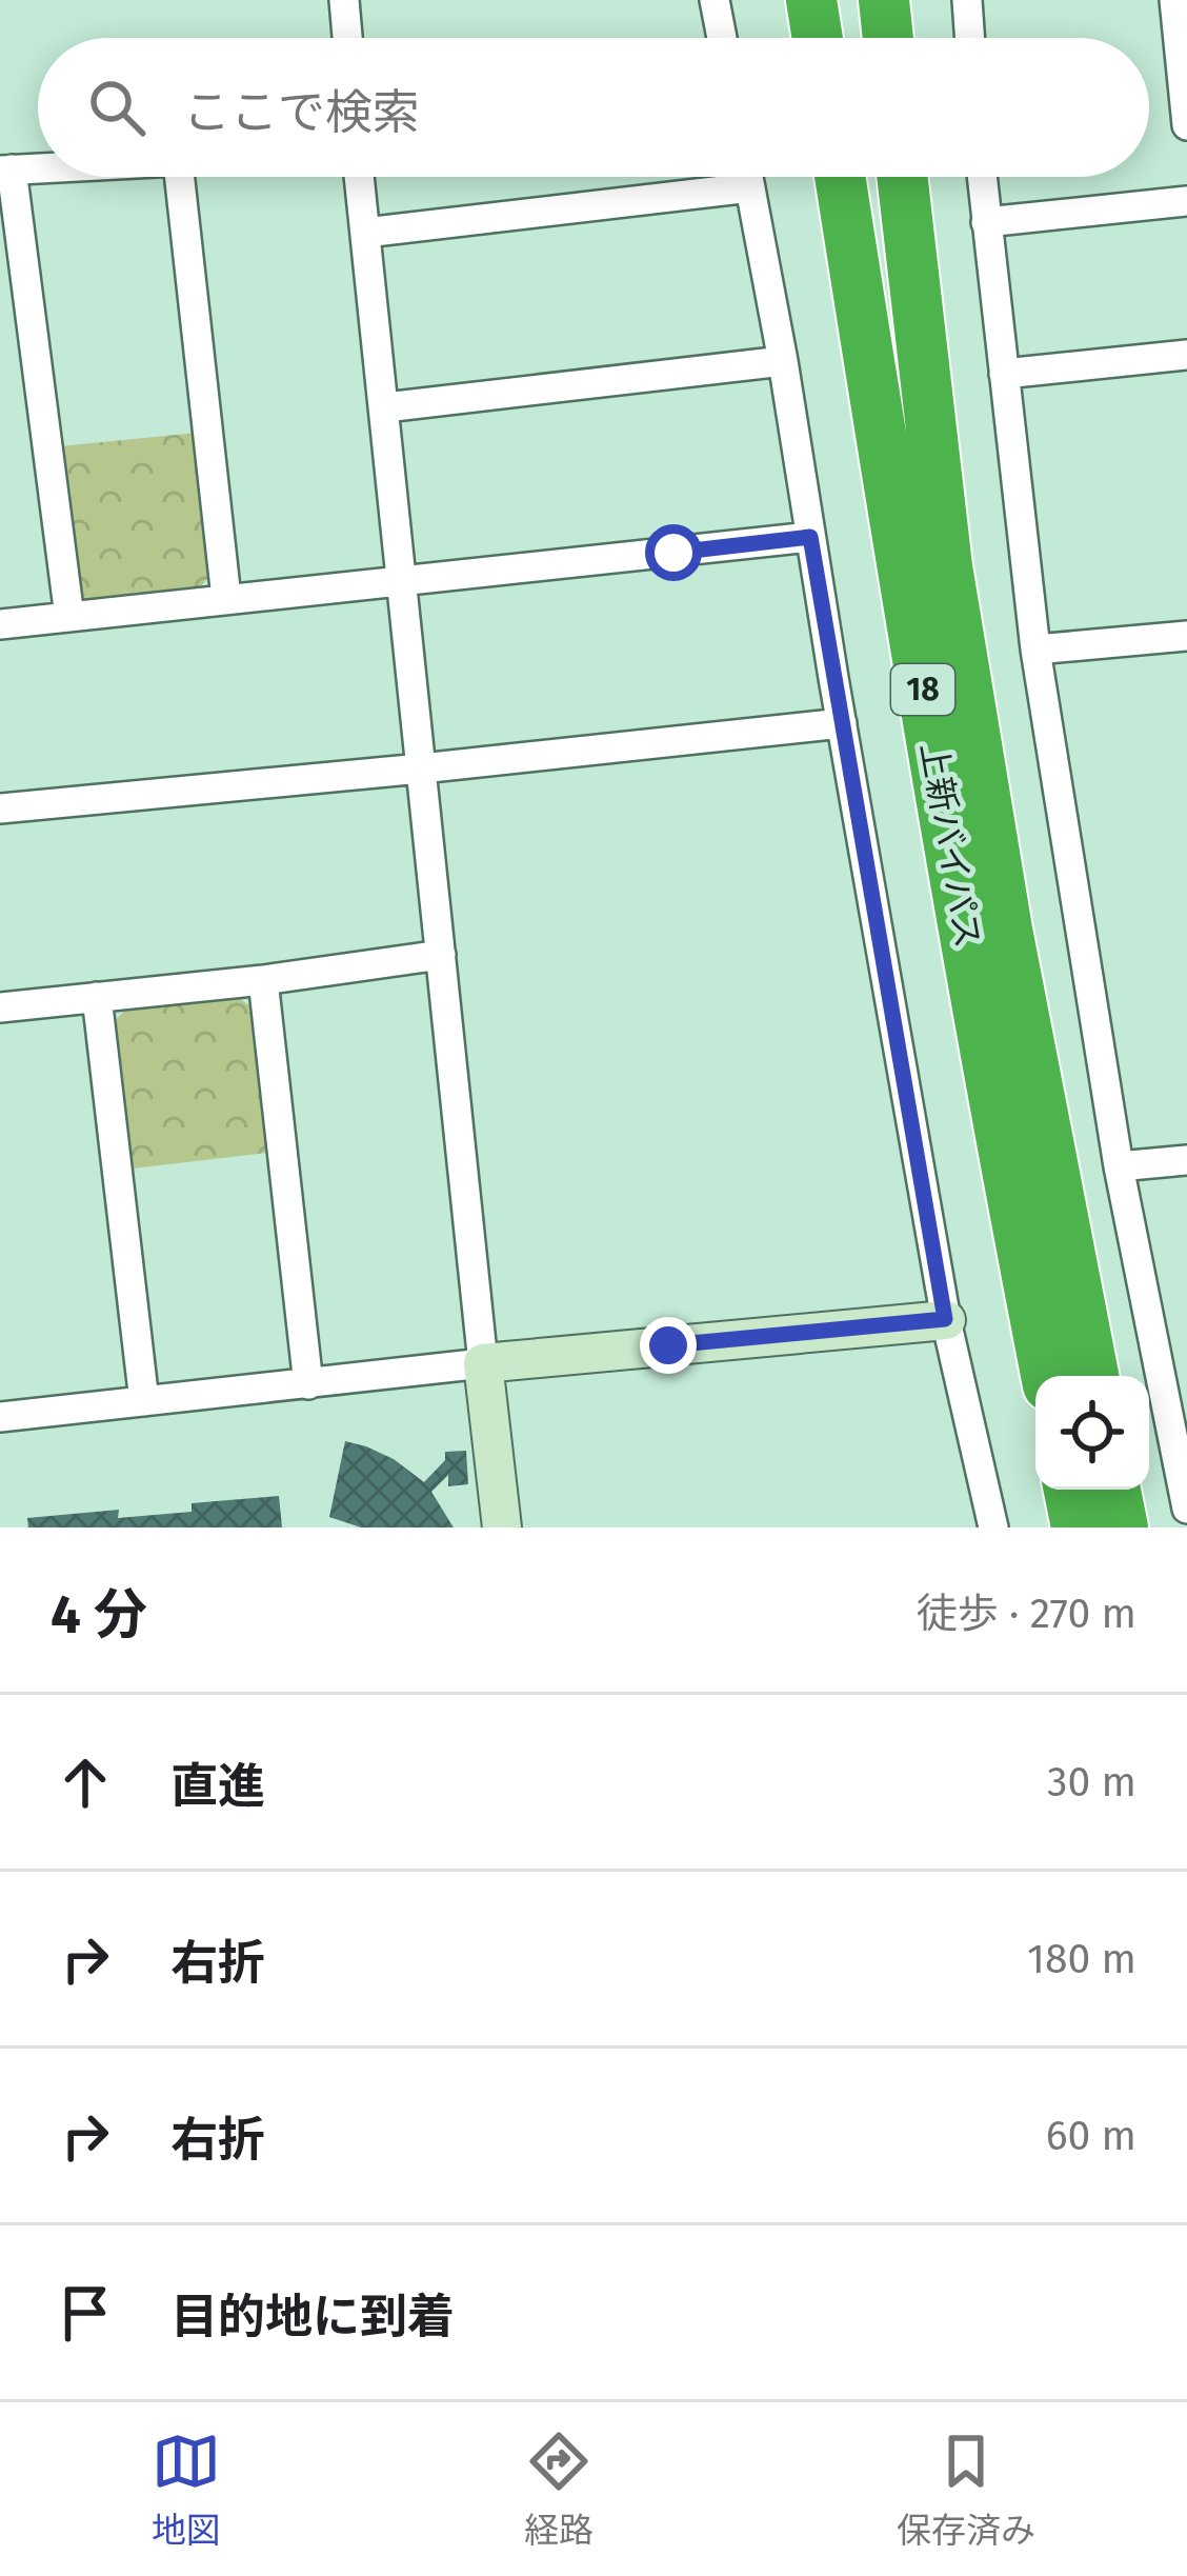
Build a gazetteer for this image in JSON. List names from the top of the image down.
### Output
{
  "streets": {
    "highway": ["18", "上新バイパス"]
  },
  "page": {
    "search": "ここで検索",
    "heading": ["4 分", "徒歩 · 270 m"],
    "list": [
      ["直進", "30 m"],
      ["右折", "180 m"],
      ["右折", "60 m"],
      "目的地に到着"
    ],
    "nav": ["地図", "経路", "保存済み"]
  }
}
